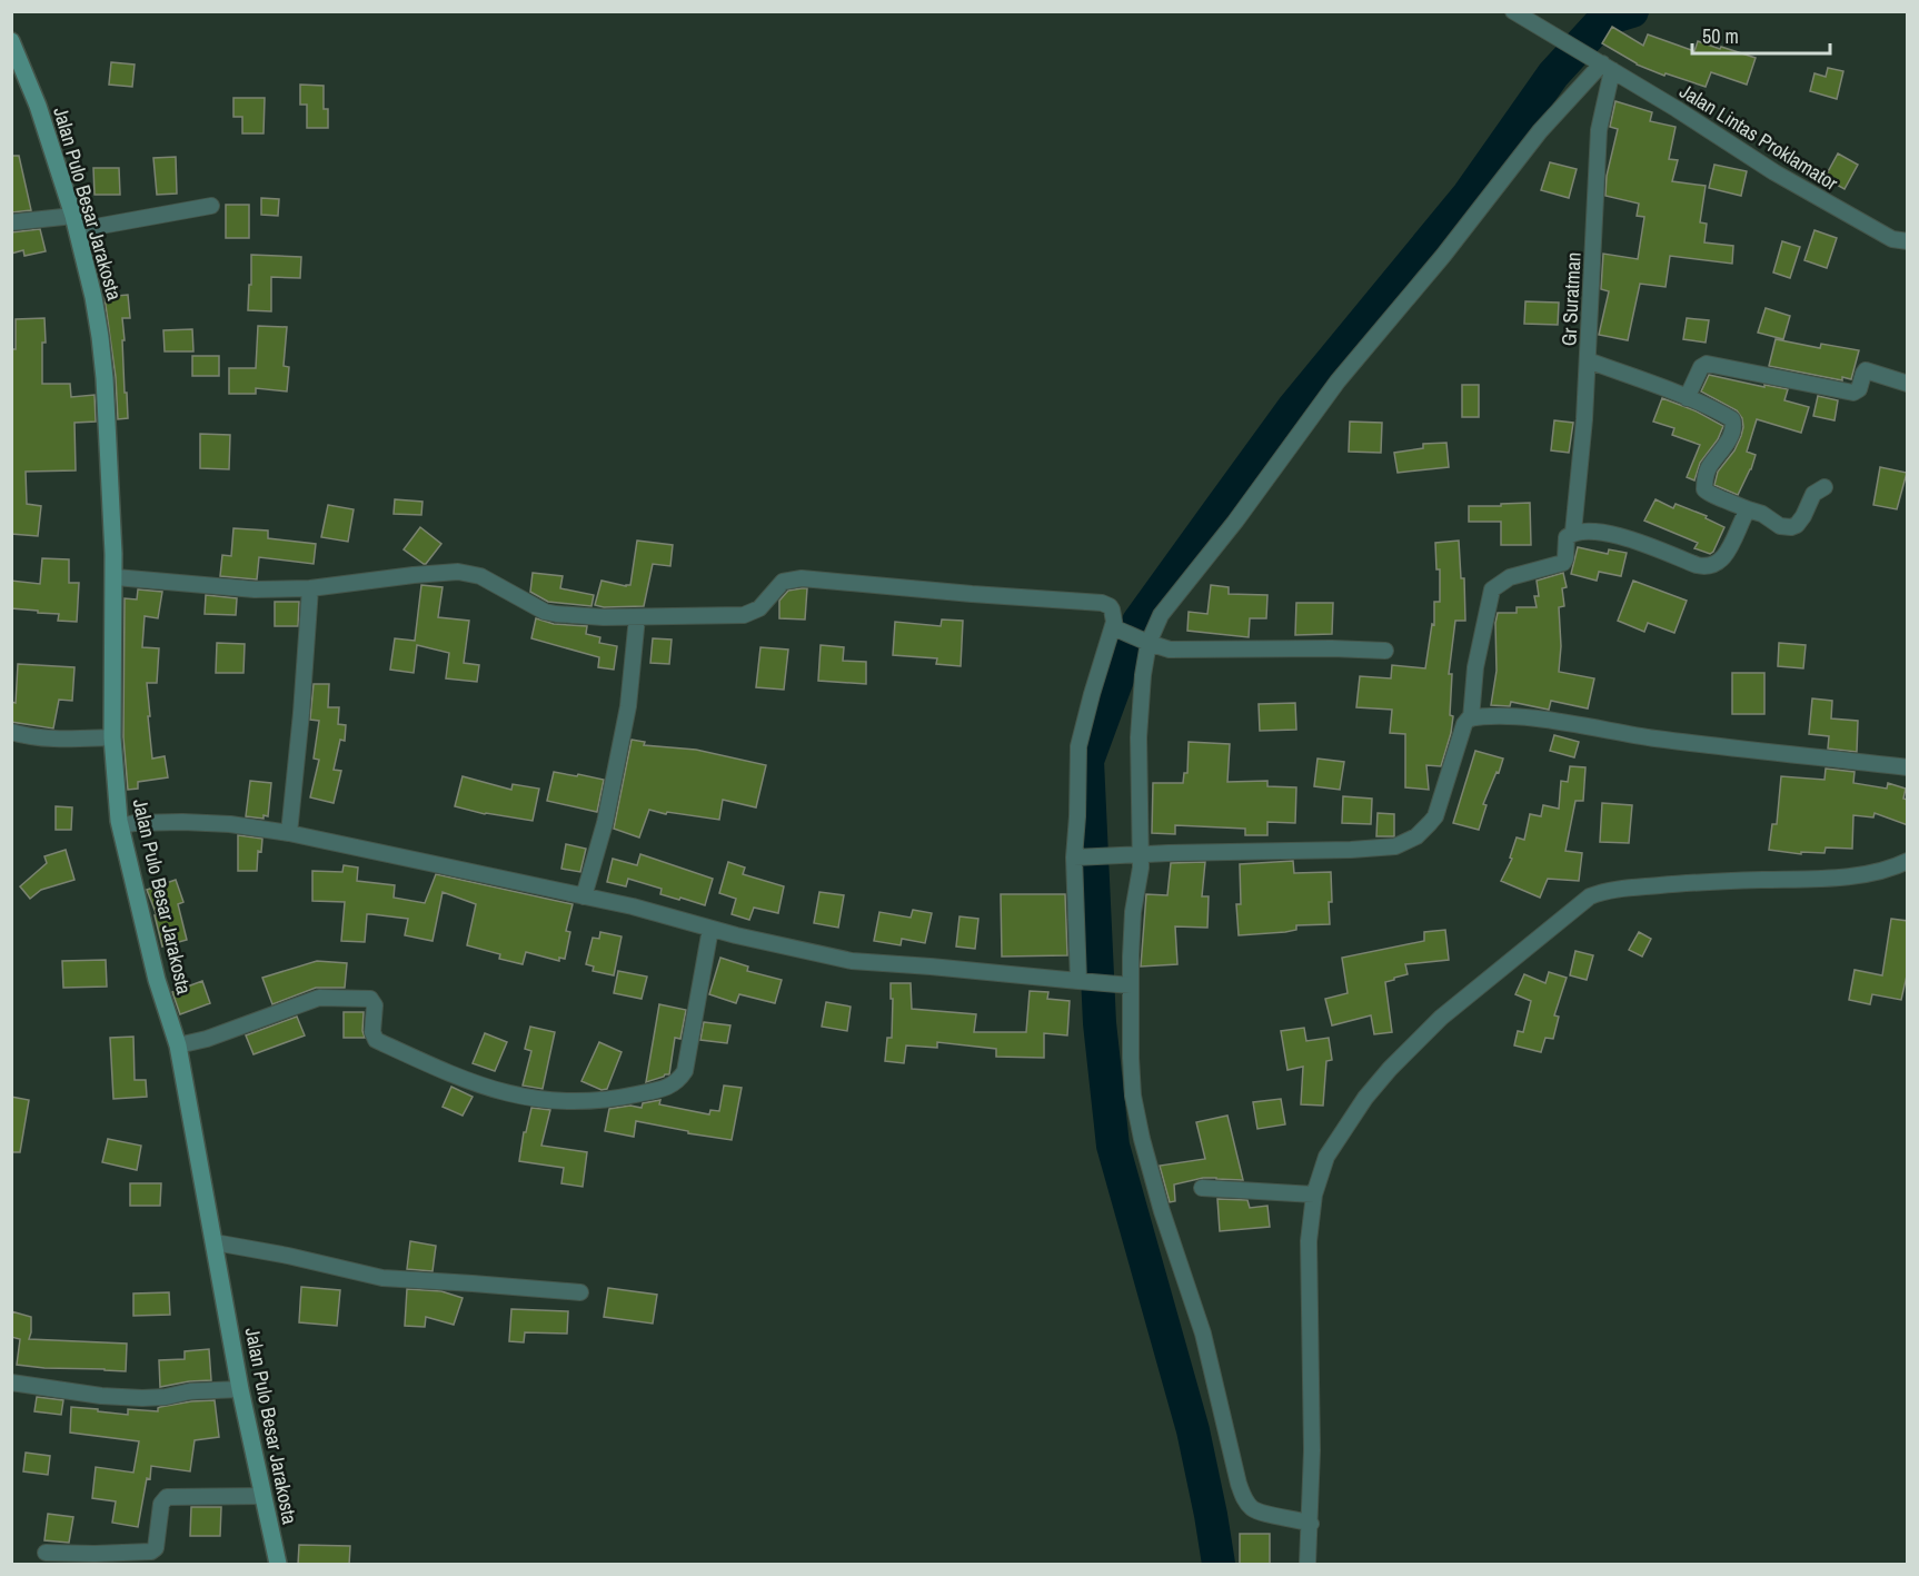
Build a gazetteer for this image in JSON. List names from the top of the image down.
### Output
{
  "streets": {
    "street": ["Jalan Lintas Proklamator", "Jalan Pulo Besar Jarakosta", "Gr Suratman"]
  },
  "crossings": [
    ["Jalan Lintas Proklamator", "Gr Suratman"]
  ],
  "scale_bar": "50 m"
}
